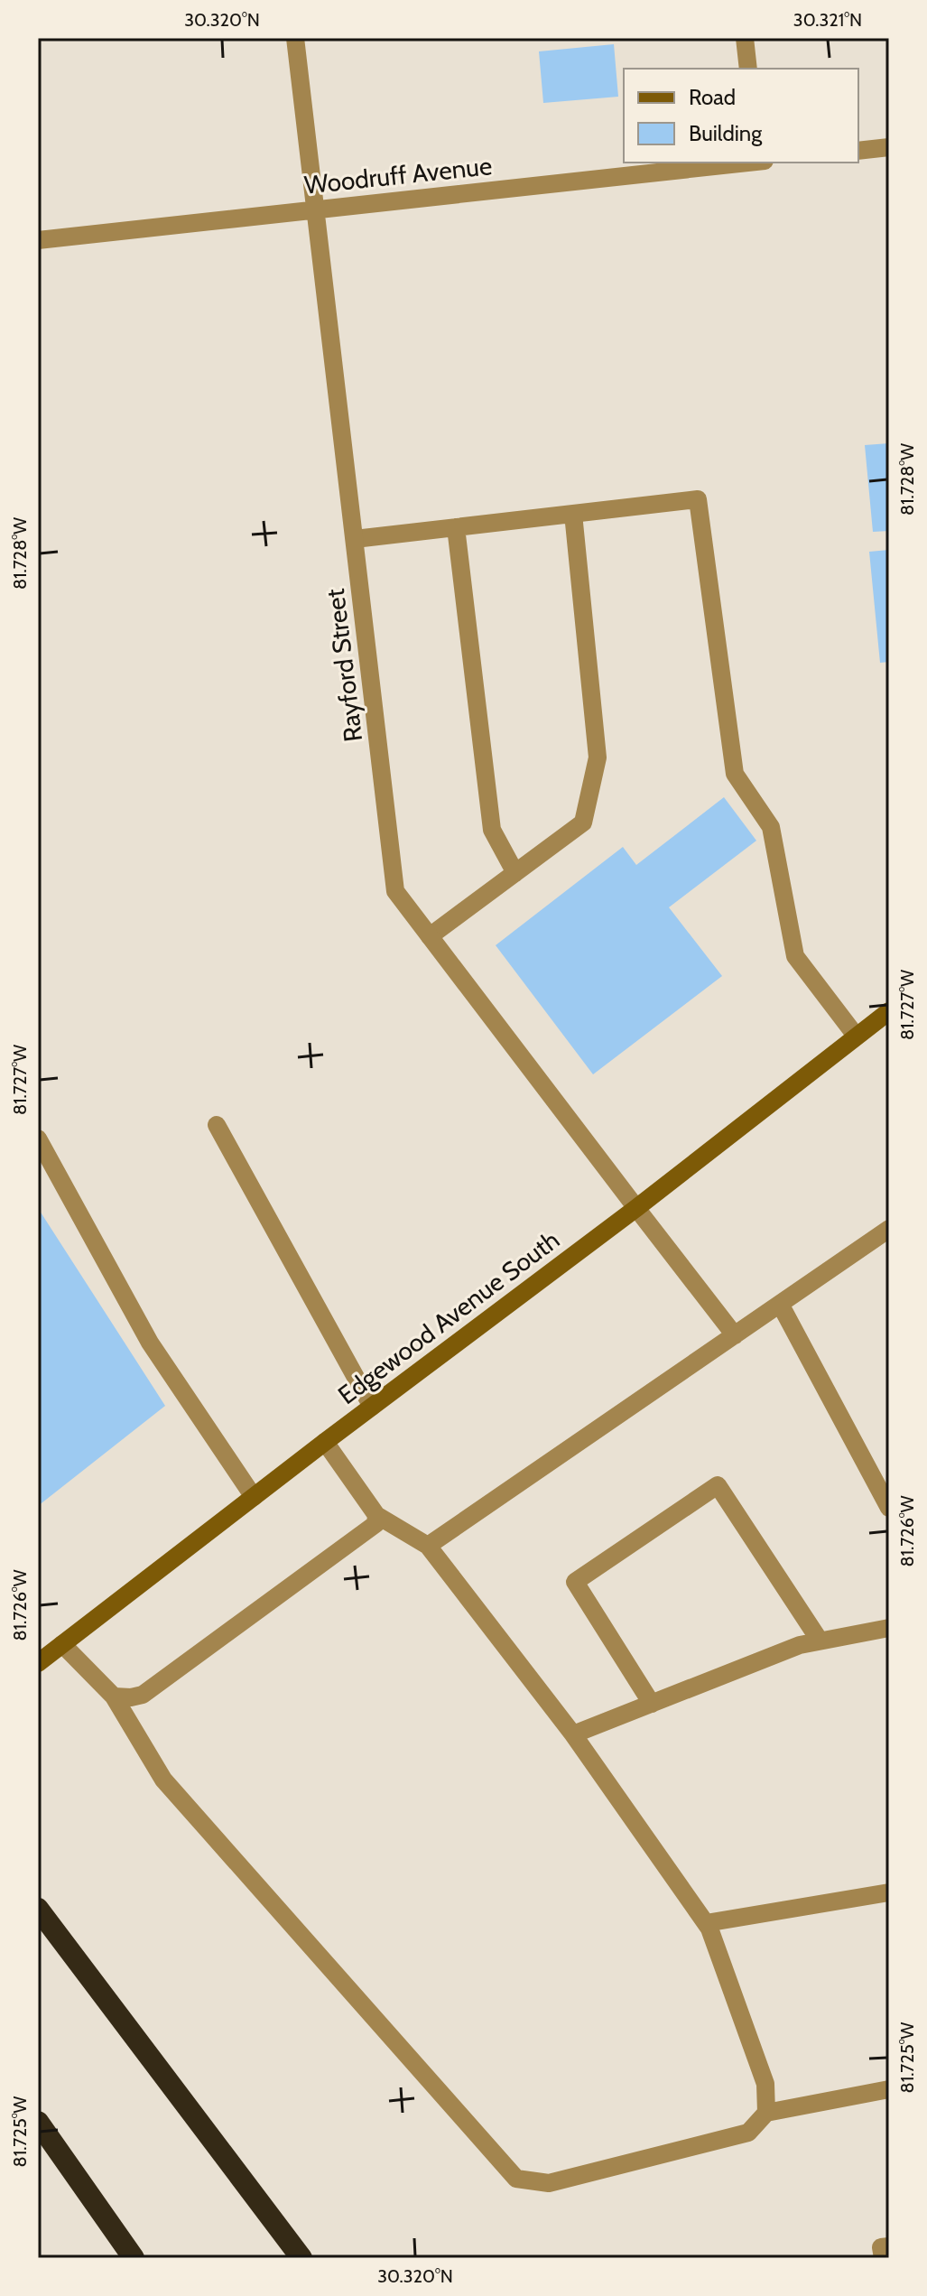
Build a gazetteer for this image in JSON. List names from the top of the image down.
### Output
{
  "streets": {
    "main road": ["Edgewood Avenue South"],
    "street": ["Woodruff Avenue", "Rayford Street"]
  },
  "crossings": [
    ["Woodruff Avenue", "Rayford Street"],
    ["Rayford Street", "Edgewood Avenue South"]
  ],
  "legend": ["Road", "Building"],
  "coordinates": [
    "30.320°N",
    "30.321°N",
    "81.728°W",
    "81.727°W",
    "81.726°W",
    "81.725°W"
  ]
}
